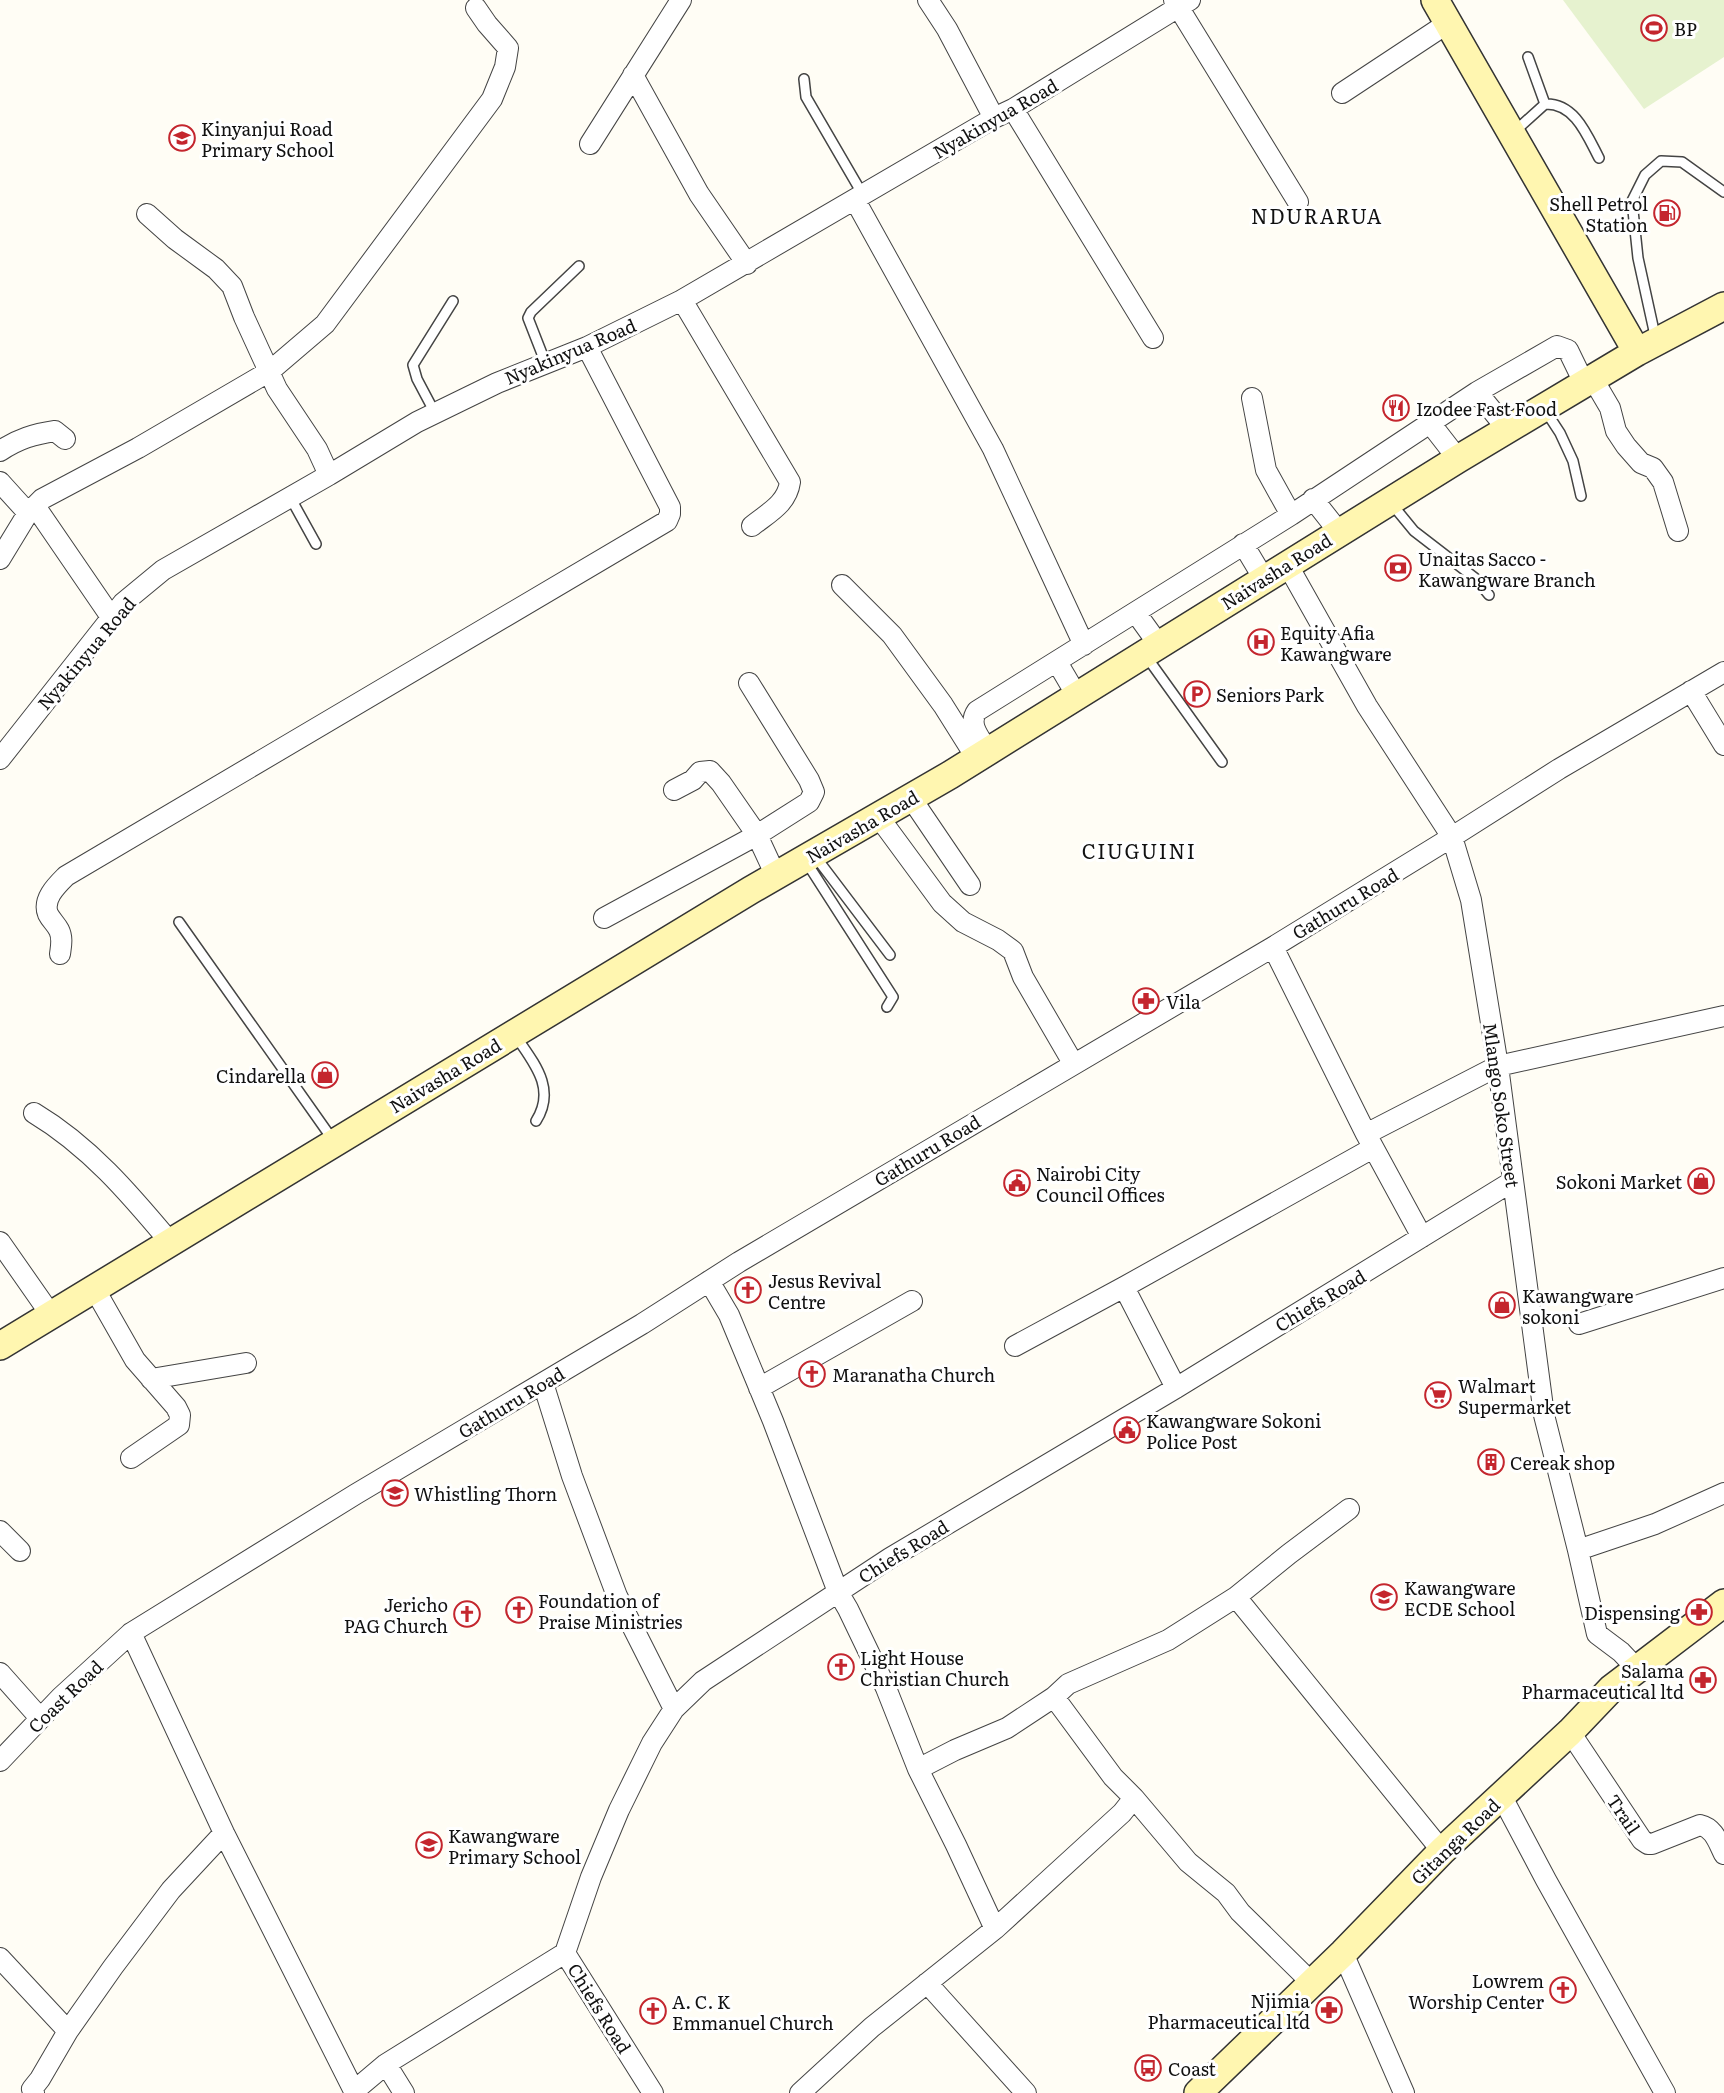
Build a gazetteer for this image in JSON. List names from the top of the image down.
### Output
{
  "streets": {
    "main road": ["Naivasha Road", "Gitanga Road"],
    "street": [
      "Nyakinyua Road",
      "Gathuru Road",
      "Mlango Soko Street",
      "Chiefs Road",
      "Coast Road",
      "Trail"
    ]
  },
  "crossings": [
    ["Naivasha Road", "Mlango Soko Street"],
    ["Gathuru Road", "Mlango Soko Street"],
    ["Gathuru Road", "Coast Road"],
    ["Mlango Soko Street", "Chiefs Road"],
    ["Mlango Soko Street", "Gitanga Road"],
    ["Trail", "Gitanga Road"]
  ],
  "districts": ["NDURARUA", "CIUGUINI"],
  "places": {
    "sports": ["BP"],
    "school or university": [
      "Kinyanjui Road Primary School",
      "Whistling Thorn",
      "Kawangware ECDE School",
      "Kawangware Primary School"
    ],
    "fuel station": ["Shell Petrol Station"],
    "restaurant": ["Izodee Fast Food"],
    "bank": ["Unaitas Sacco - Kawangware Branch"],
    "hospital": ["Equity Afia Kawangware"],
    "parking": ["Seniors Park"],
    "pharmacy": [
      "Vila",
      "Dispensing",
      "Salama Pharmaceutical ltd",
      "Njimia Pharmaceutical ltd"
    ],
    "shop": ["Cindarella", "Sokoni Market", "Kawangware sokoni"],
    "public building": ["Nairobi City Council Offices", "Kawangware Sokoni Police Post"],
    "church": [
      "Jesus Revival Centre",
      "Maranatha Church",
      "Foundation of Praise Ministries",
      "Jericho PAG Church",
      "Light House Christian Church",
      "Lowrem Worship Center",
      "A. C. K Emmanuel Church"
    ],
    "supermarket": ["Walmart Supermarket"],
    "building": ["Cereak shop"],
    "bus stop": ["Coast"]
  }
}
